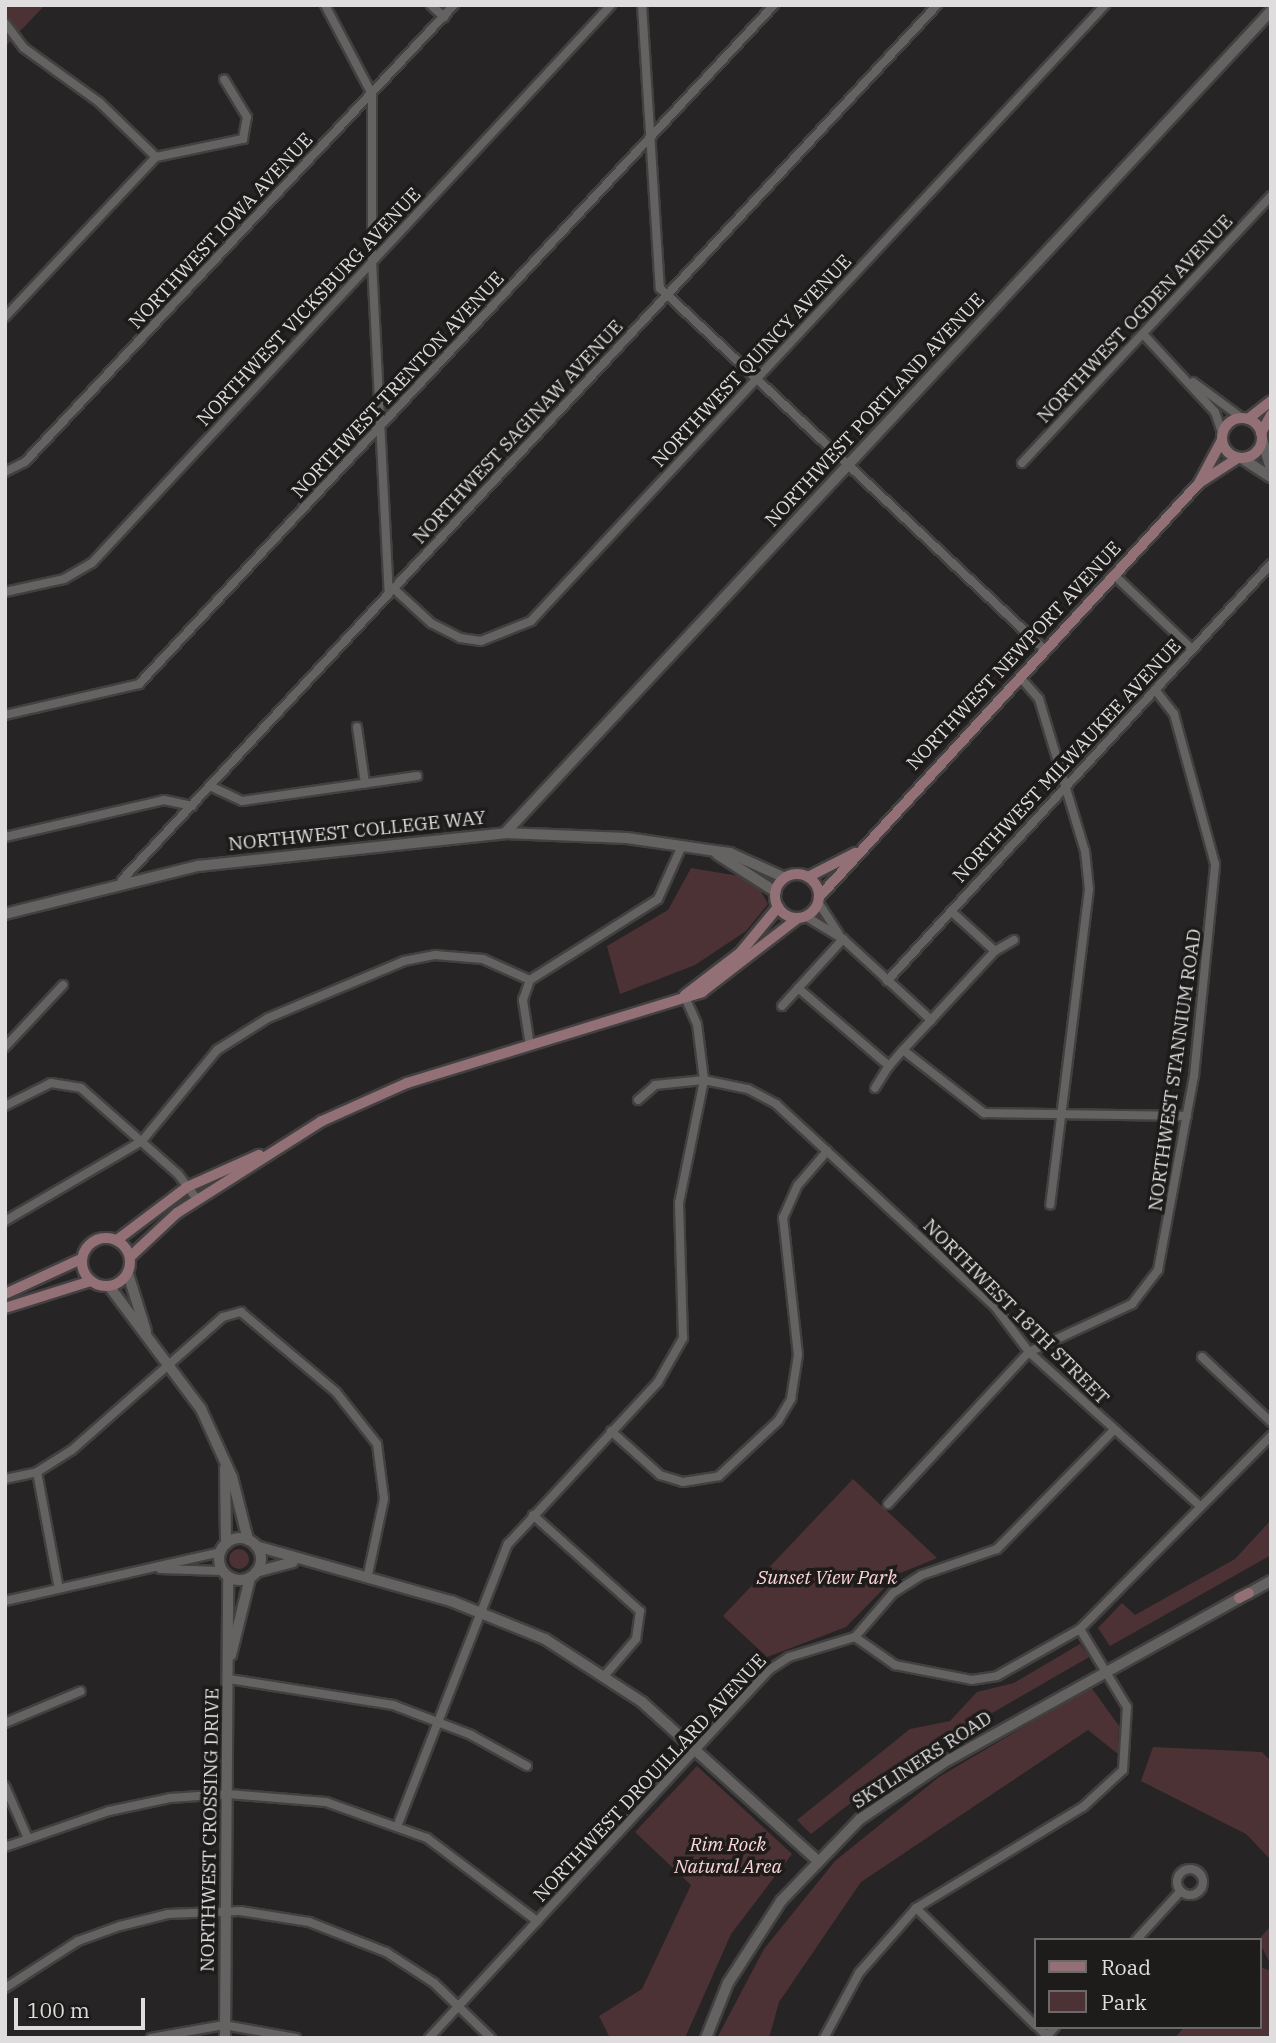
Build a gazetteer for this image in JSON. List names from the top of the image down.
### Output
{
  "streets": {
    "main road": ["NORTHWEST NEWPORT AVENUE"],
    "street": [
      "NORTHWEST IOWA AVENUE",
      "NORTHWEST VICKSBURG AVENUE",
      "NORTHWEST OGDEN AVENUE",
      "NORTHWEST QUINCY AVENUE",
      "NORTHWEST TRENTON AVENUE",
      "NORTHWEST PORTLAND AVENUE",
      "NORTHWEST SAGINAW AVENUE",
      "NORTHWEST MILWAUKEE AVENUE",
      "NORTHWEST COLLEGE WAY",
      "NORTHWEST STANNIUM ROAD",
      "NORTHWEST 18TH STREET",
      "SKYLINERS ROAD",
      "NORTHWEST DROUILLARD AVENUE",
      "NORTHWEST CROSSING DRIVE"
    ]
  },
  "crossings": [
    ["NORTHWEST QUINCY AVENUE", "NORTHWEST SAGINAW AVENUE"],
    ["NORTHWEST PORTLAND AVENUE", "NORTHWEST COLLEGE WAY"],
    ["NORTHWEST SAGINAW AVENUE", "NORTHWEST COLLEGE WAY"],
    ["NORTHWEST NEWPORT AVENUE", "NORTHWEST COLLEGE WAY"],
    ["NORTHWEST MILWAUKEE AVENUE", "NORTHWEST STANNIUM ROAD"],
    ["NORTHWEST STANNIUM ROAD", "NORTHWEST 18TH STREET"],
    ["NORTHWEST 18TH STREET", "NORTHWEST DROUILLARD AVENUE"]
  ],
  "parks": ["Sunset View Park", "Rim Rock Natural Area"],
  "legend": ["Road", "Park"],
  "scale_bar": "100 m"
}
